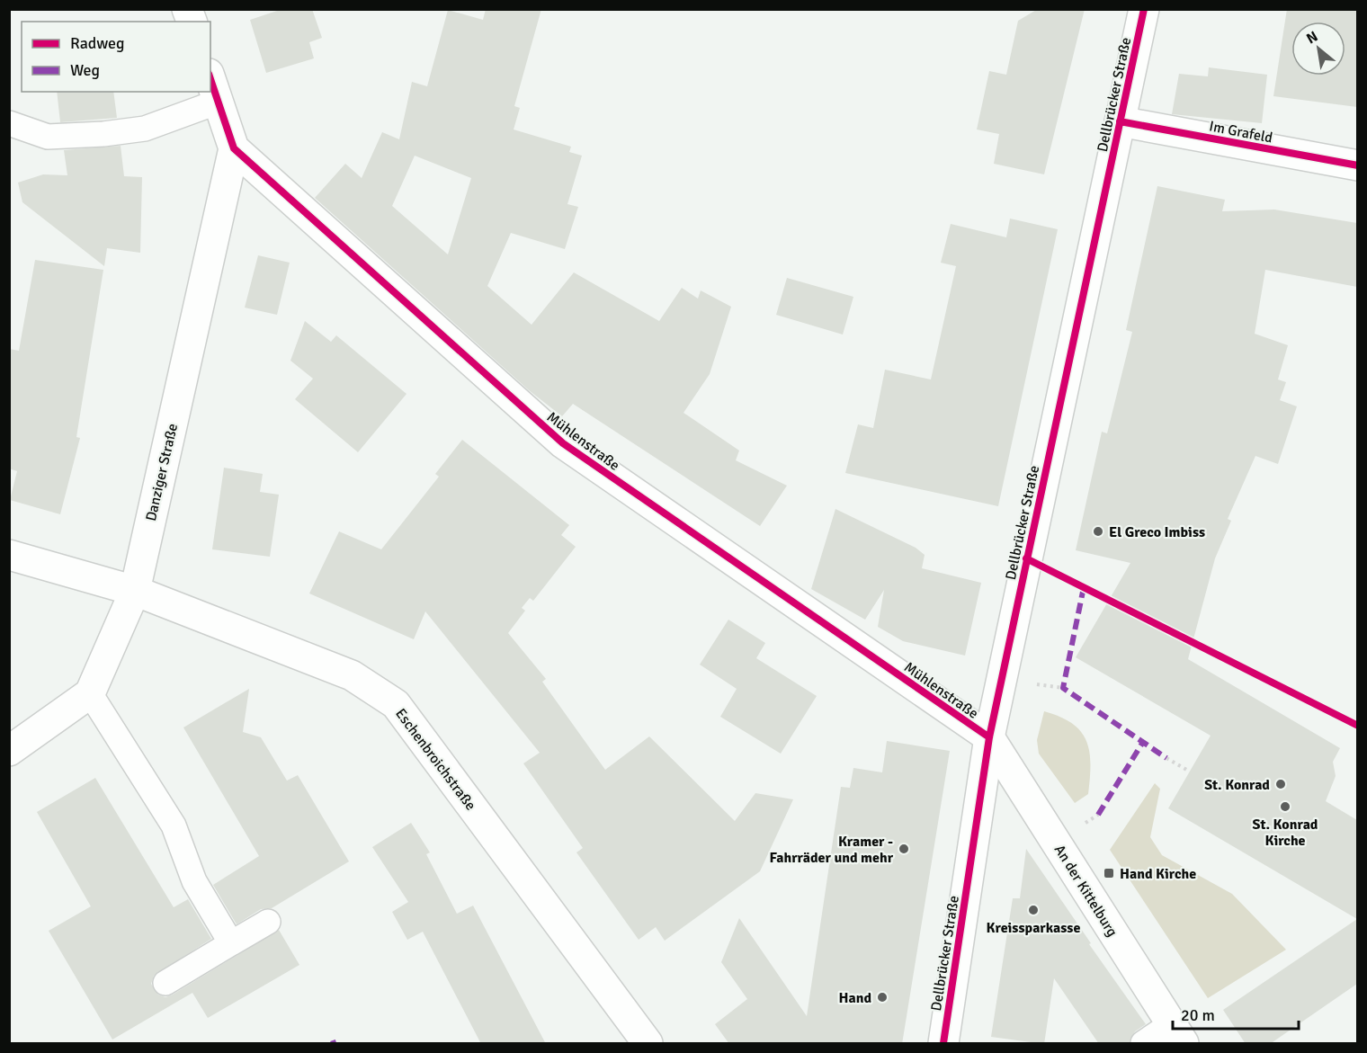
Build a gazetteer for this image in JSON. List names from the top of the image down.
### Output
{
  "streets": {
    "street": [
      "Dellbrücker Straße",
      "Im Grafeld",
      "Mühlenstraße",
      "Danziger Straße",
      "Eschenbroichstraße",
      "An der Kittelburg"
    ]
  },
  "crossings": [
    ["Dellbrücker Straße", "Im Grafeld"],
    ["Dellbrücker Straße", "Mühlenstraße"],
    ["Dellbrücker Straße", "An der Kittelburg"],
    ["Mühlenstraße", "Danziger Straße"],
    ["Mühlenstraße", "An der Kittelburg"],
    ["Danziger Straße", "Eschenbroichstraße"]
  ],
  "places": {
    "other": [
      "El Greco Imbiss",
      "St. Konrad",
      "St. Konrad Kirche",
      "Kramer - Fahrräder und mehr",
      "Kreissparkasse",
      "Hand"
    ],
    "transit": ["Hand Kirche"]
  },
  "legend": ["Radweg", "Weg"],
  "scale_bar": "20 m",
  "north": "top left"
}
